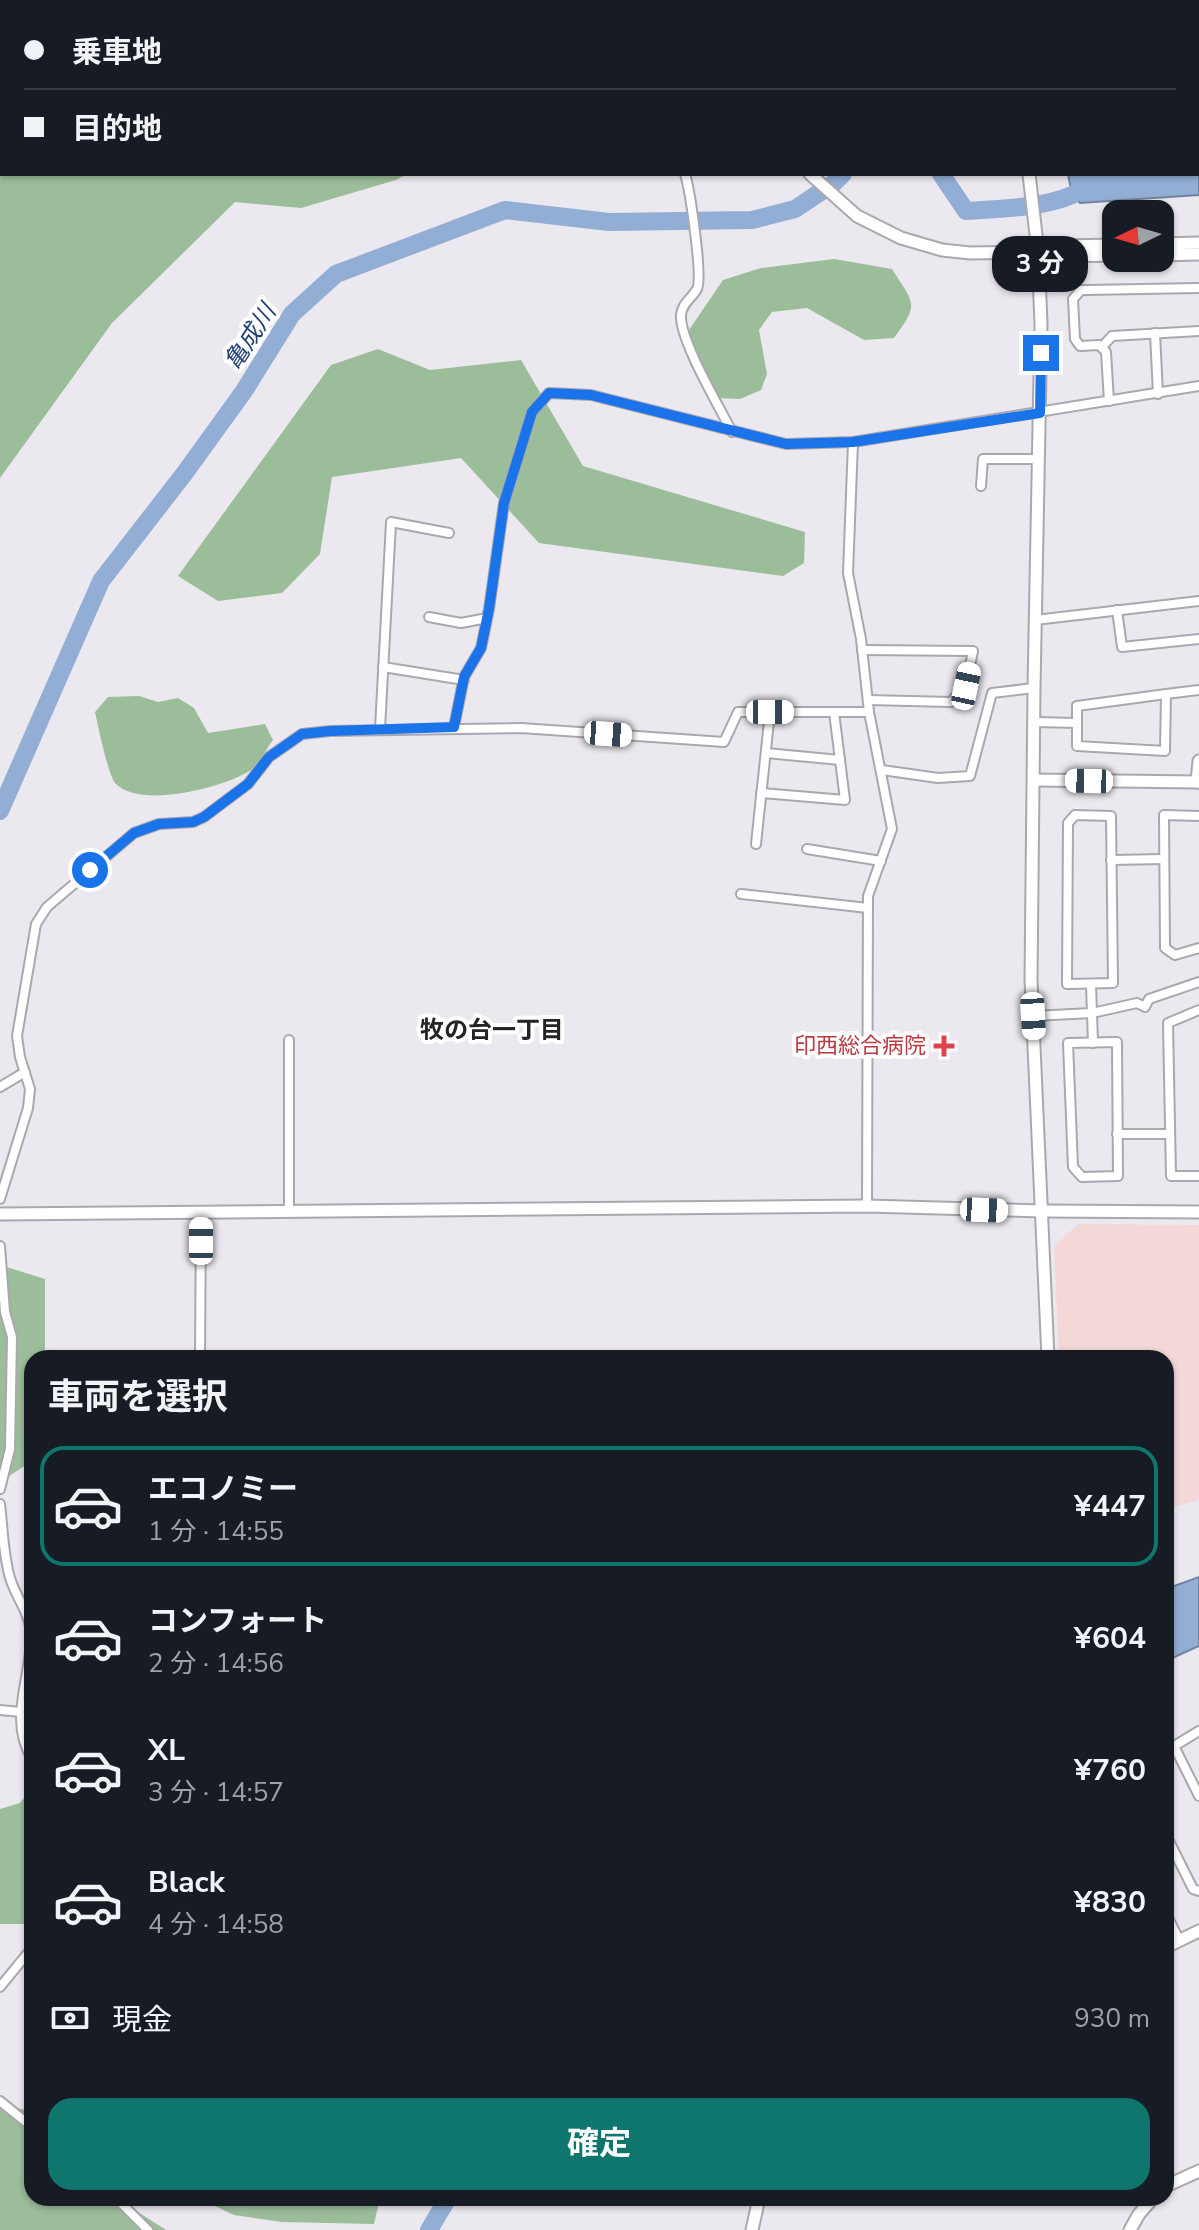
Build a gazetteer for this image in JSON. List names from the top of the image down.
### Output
{
  "districts": ["牧の台一丁目"],
  "water": ["亀成川"],
  "places": {
    "health": ["印西総合病院"]
  },
  "north": "left",
  "page": {
    "banner": ["乗車地", "目的地"],
    "bubble": "3 分",
    "heading": "車両を選択",
    "list": [
      {
        "name": "エコノミー",
        "note": "1 分 · 14:55",
        "value": "¥447"
      },
      {
        "name": "コンフォート",
        "note": "2 分 · 14:56",
        "value": "¥604"
      },
      {
        "name": "XL",
        "note": "3 分 · 14:57",
        "value": "¥760"
      },
      {
        "name": "Black",
        "note": "4 分 · 14:58",
        "value": "¥830"
      }
    ],
    "pay": ["現金", "930 m"],
    "buttons": "確定"
  }
}
